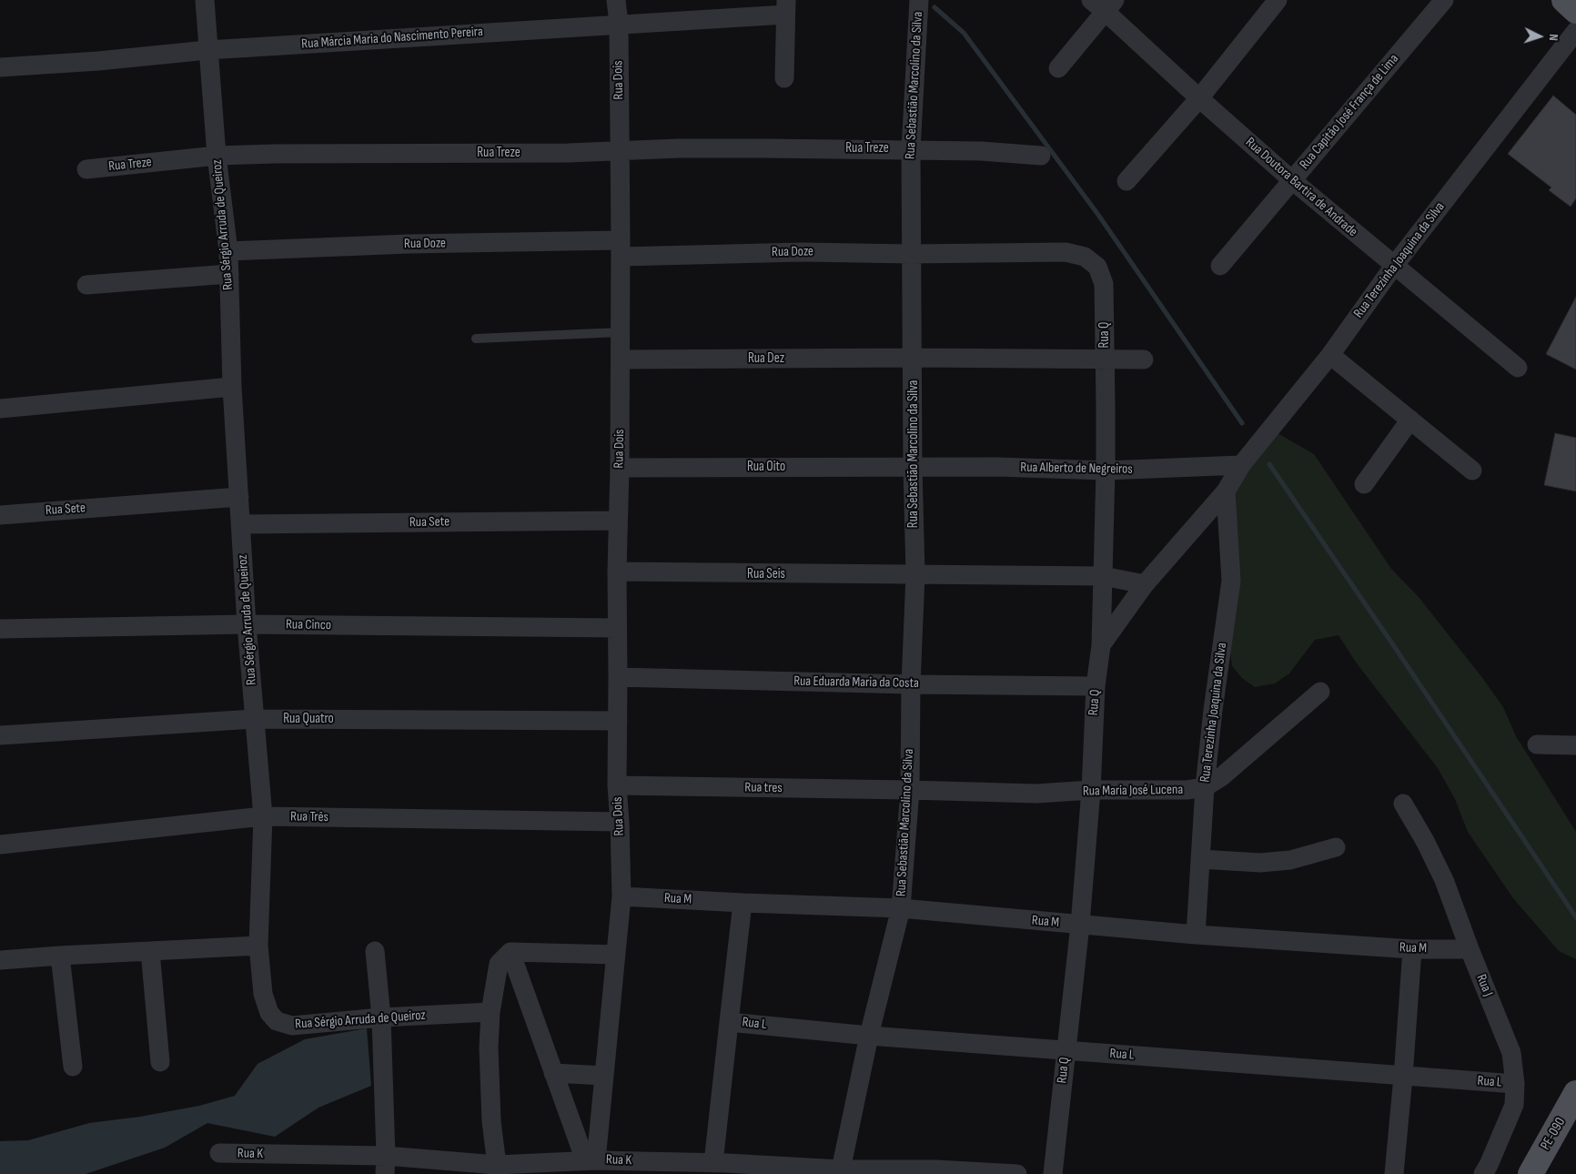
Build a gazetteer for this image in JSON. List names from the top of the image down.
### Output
{
  "streets": {
    "main road": ["PE-090"],
    "street": [
      "Rua Márcia Maria do Nascimento Pereira",
      "Rua Dois",
      "Rua Sebastião Marcolino da Silva",
      "Rua Capitão José França de Lima",
      "Rua Treze",
      "Rua Doutora Bartira de Andrade",
      "Rua Sérgio Arruda de Queiroz",
      "Rua Doze",
      "Rua Terezinha Joaquina da Silva",
      "Rua Q",
      "Rua Dez",
      "Rua Oito",
      "Rua Alberto de Negreiros",
      "Rua Sete",
      "Rua Seis",
      "Rua Cinco",
      "Rua Eduarda Maria da Costa",
      "Rua Quatro",
      "Rua tres",
      "Rua Maria José Lucena",
      "Rua Três",
      "Rua M",
      "Rua J",
      "Rua L",
      "Rua K"
    ]
  },
  "crossings": [
    ["Rua Márcia Maria do Nascimento Pereira", "Rua Dois"],
    ["Rua Márcia Maria do Nascimento Pereira", "Rua Sérgio Arruda de Queiroz"],
    ["Rua Dois", "Rua Treze"],
    ["Rua Dois", "Rua Doze"],
    ["Rua Dois", "Rua Dez"],
    ["Rua Dois", "Rua Oito"],
    ["Rua Dois", "Rua Sete"],
    ["Rua Dois", "Rua Seis"],
    ["Rua Dois", "Rua Cinco"],
    ["Rua Dois", "Rua Eduarda Maria da Costa"],
    ["Rua Dois", "Rua Quatro"],
    ["Rua Dois", "Rua tres"],
    ["Rua Dois", "Rua Três"],
    ["Rua Dois", "Rua M"],
    ["Rua Dois", "Rua K"],
    ["Rua Sebastião Marcolino da Silva", "Rua Treze"],
    ["Rua Sebastião Marcolino da Silva", "Rua Doze"],
    ["Rua Sebastião Marcolino da Silva", "Rua Dez"],
    ["Rua Sebastião Marcolino da Silva", "Rua Oito"],
    ["Rua Sebastião Marcolino da Silva", "Rua Alberto de Negreiros"],
    ["Rua Sebastião Marcolino da Silva", "Rua Seis"],
    ["Rua Sebastião Marcolino da Silva", "Rua Eduarda Maria da Costa"],
    ["Rua Sebastião Marcolino da Silva", "Rua tres"],
    ["Rua Sebastião Marcolino da Silva", "Rua Maria José Lucena"],
    ["Rua Sebastião Marcolino da Silva", "Rua M"],
    ["Rua Sebastião Marcolino da Silva", "Rua L"],
    ["Rua Sebastião Marcolino da Silva", "Rua K"],
    ["Rua Capitão José França de Lima", "Rua Doutora Bartira de Andrade"],
    ["Rua Treze", "Rua Sérgio Arruda de Queiroz"],
    ["Rua Doutora Bartira de Andrade", "Rua Terezinha Joaquina da Silva"],
    ["Rua Sérgio Arruda de Queiroz", "Rua Doze"],
    ["Rua Sérgio Arruda de Queiroz", "Rua Sete"],
    ["Rua Sérgio Arruda de Queiroz", "Rua Cinco"],
    ["Rua Sérgio Arruda de Queiroz", "Rua Quatro"],
    ["Rua Sérgio Arruda de Queiroz", "Rua Três"],
    ["Rua Doze", "Rua Q"],
    ["Rua Terezinha Joaquina da Silva", "Rua Q"],
    ["Rua Terezinha Joaquina da Silva", "Rua Alberto de Negreiros"],
    ["Rua Terezinha Joaquina da Silva", "Rua Seis"],
    ["Rua Terezinha Joaquina da Silva", "Rua Maria José Lucena"],
    ["Rua Terezinha Joaquina da Silva", "Rua M"],
    ["Rua Q", "Rua Dez"],
    ["Rua Q", "Rua Alberto de Negreiros"],
    ["Rua Q", "Rua Seis"],
    ["Rua Q", "Rua Eduarda Maria da Costa"],
    ["Rua Q", "Rua Maria José Lucena"],
    ["Rua Q", "Rua M"],
    ["Rua Q", "Rua L"],
    ["Rua Oito", "Rua Alberto de Negreiros"],
    ["Rua tres", "Rua Maria José Lucena"],
    ["Rua M", "Rua J"],
    ["Rua J", "Rua L"]
  ],
  "north": "right"
}
